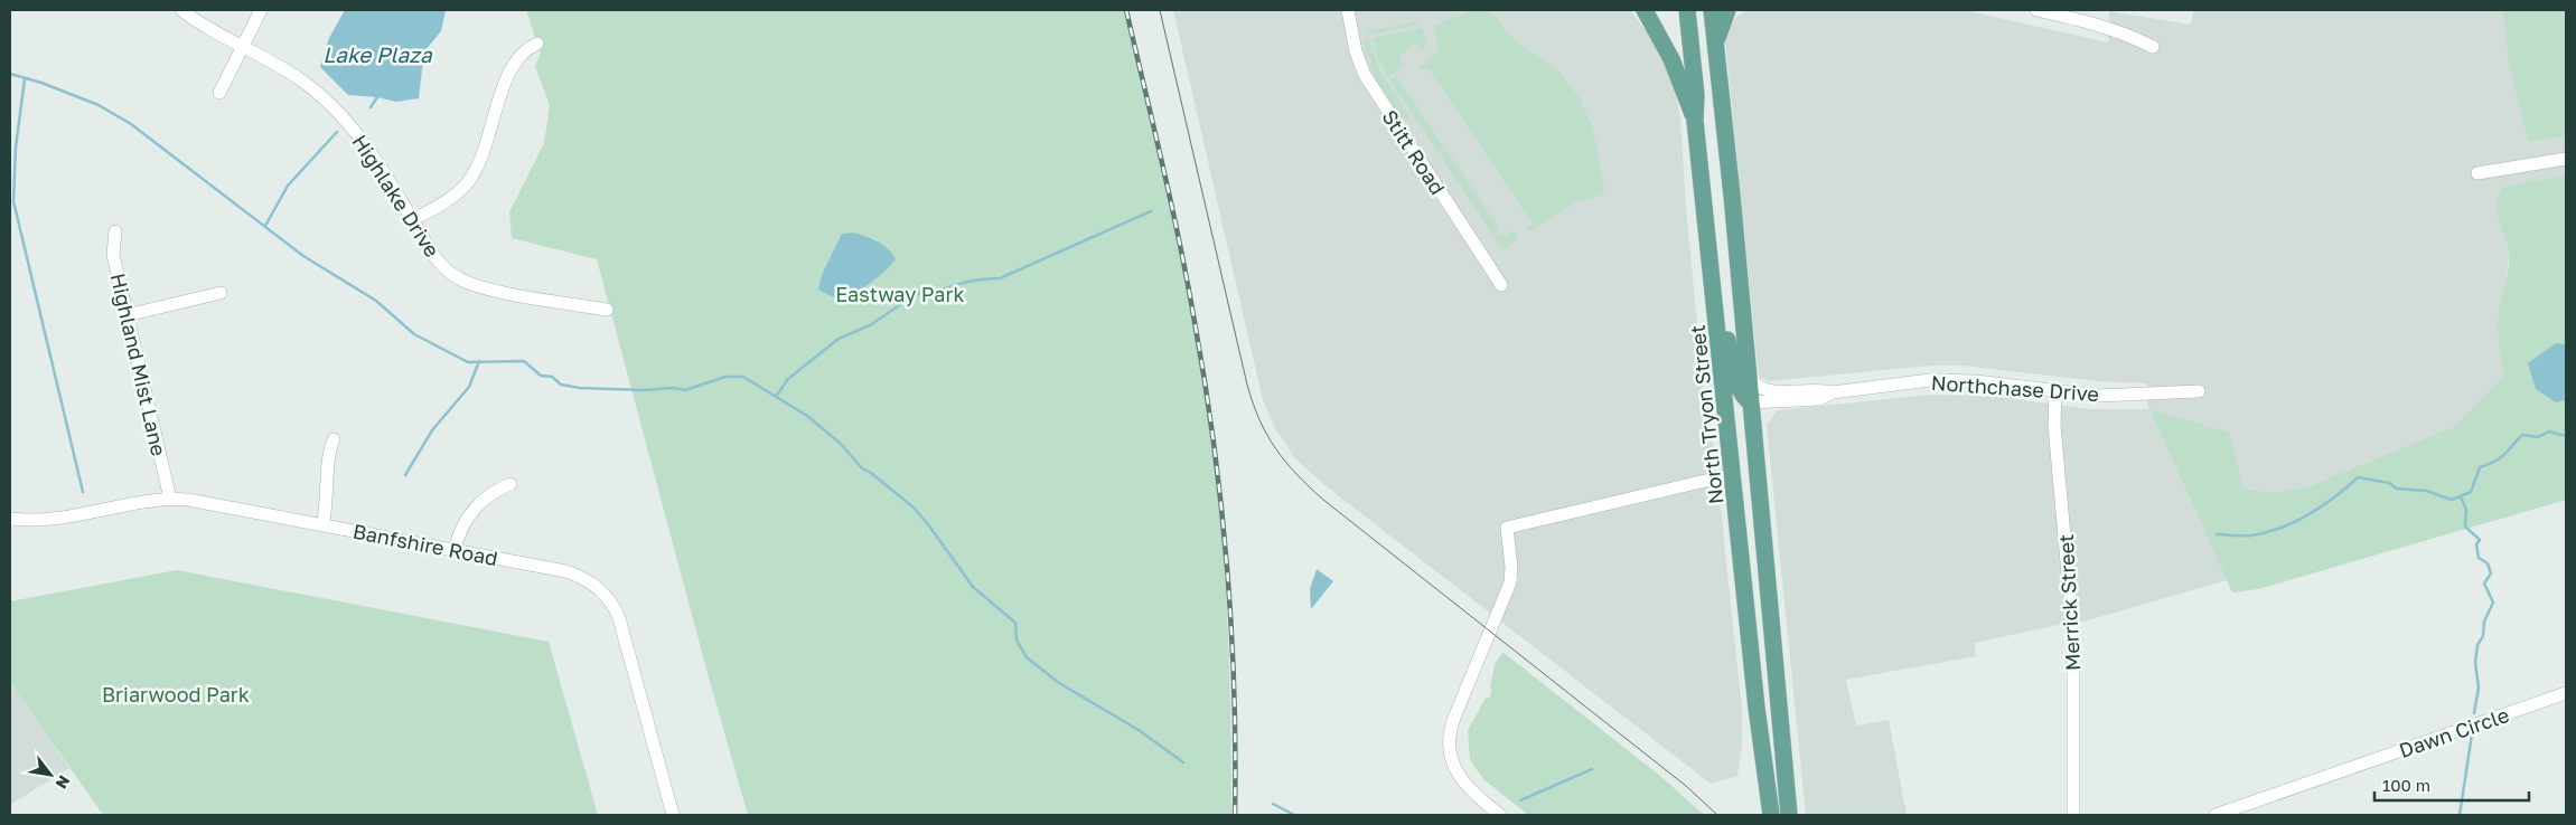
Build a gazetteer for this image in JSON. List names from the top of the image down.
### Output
{
  "streets": {
    "main road": ["North Tryon Street"],
    "street": [
      "Stitt Road",
      "Highlake Drive",
      "Highland Mist Lane",
      "Northchase Drive",
      "Banfshire Road",
      "Merrick Street",
      "Dawn Circle"
    ]
  },
  "crossings": [
    ["Highland Mist Lane", "Banfshire Road"],
    ["Northchase Drive", "Merrick Street"]
  ],
  "water": ["Lake Plaza"],
  "parks": ["Eastway Park", "Briarwood Park"],
  "scale_bar": "100 m",
  "north": "bottom right"
}
